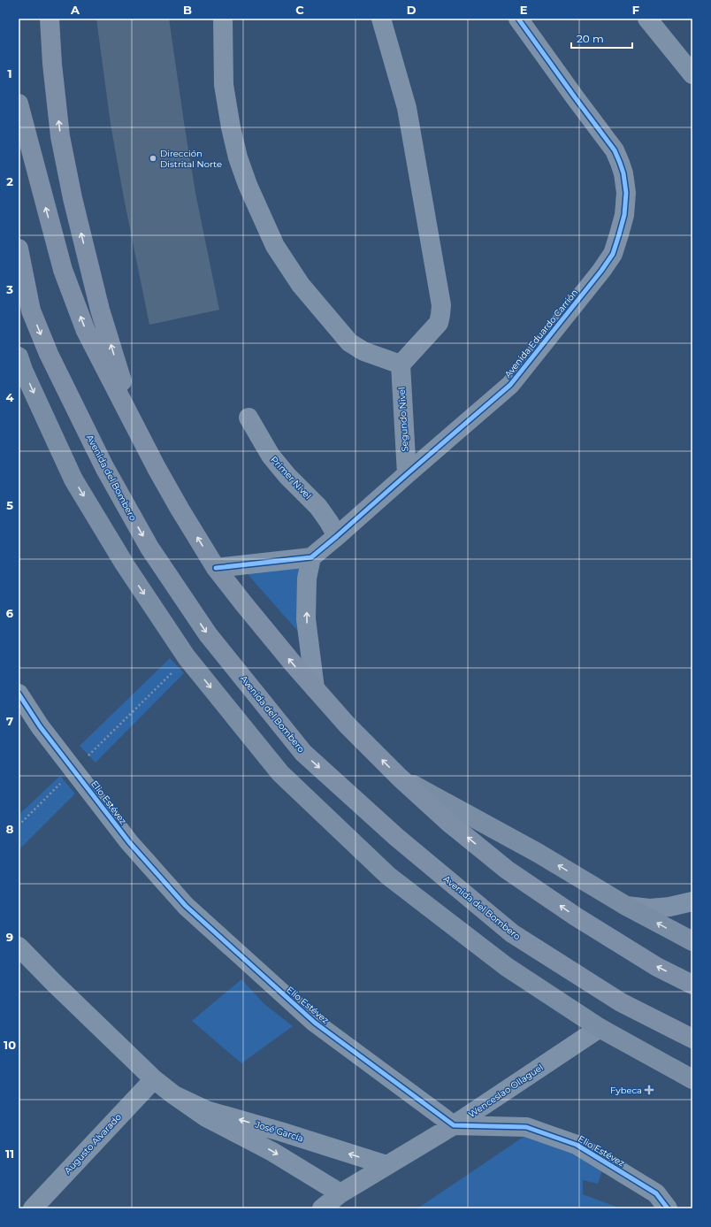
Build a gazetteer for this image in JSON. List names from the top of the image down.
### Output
{
  "streets": {
    "main road": ["Avenida del Bombero"],
    "street": [
      "Avenida Eduardo Carrión",
      "Segundo Nivel",
      "Primer Nivel",
      "Elio Estévez",
      "Wenceslao Ollaguel",
      "José García",
      "Augusto Alvarado"
    ]
  },
  "crossings": [
    ["Avenida Eduardo Carrión", "Segundo Nivel"],
    ["Avenida Eduardo Carrión", "Primer Nivel"],
    ["Elio Estévez", "Wenceslao Ollaguel"],
    ["Wenceslao Ollaguel", "José García"],
    ["José García", "Augusto Alvarado"]
  ],
  "places": {
    "other": ["Dirección Distrital Norte"],
    "health": ["Fybeca"]
  },
  "scale_bar": "20 m",
  "grid": {
    "columns": [
      "A",
      "B",
      "C",
      "D",
      "E",
      "F"
    ],
    "rows": [
      "1",
      "2",
      "3",
      "4",
      "5",
      "6",
      "7",
      "8",
      "9",
      "10",
      "11"
    ]
  }
}
